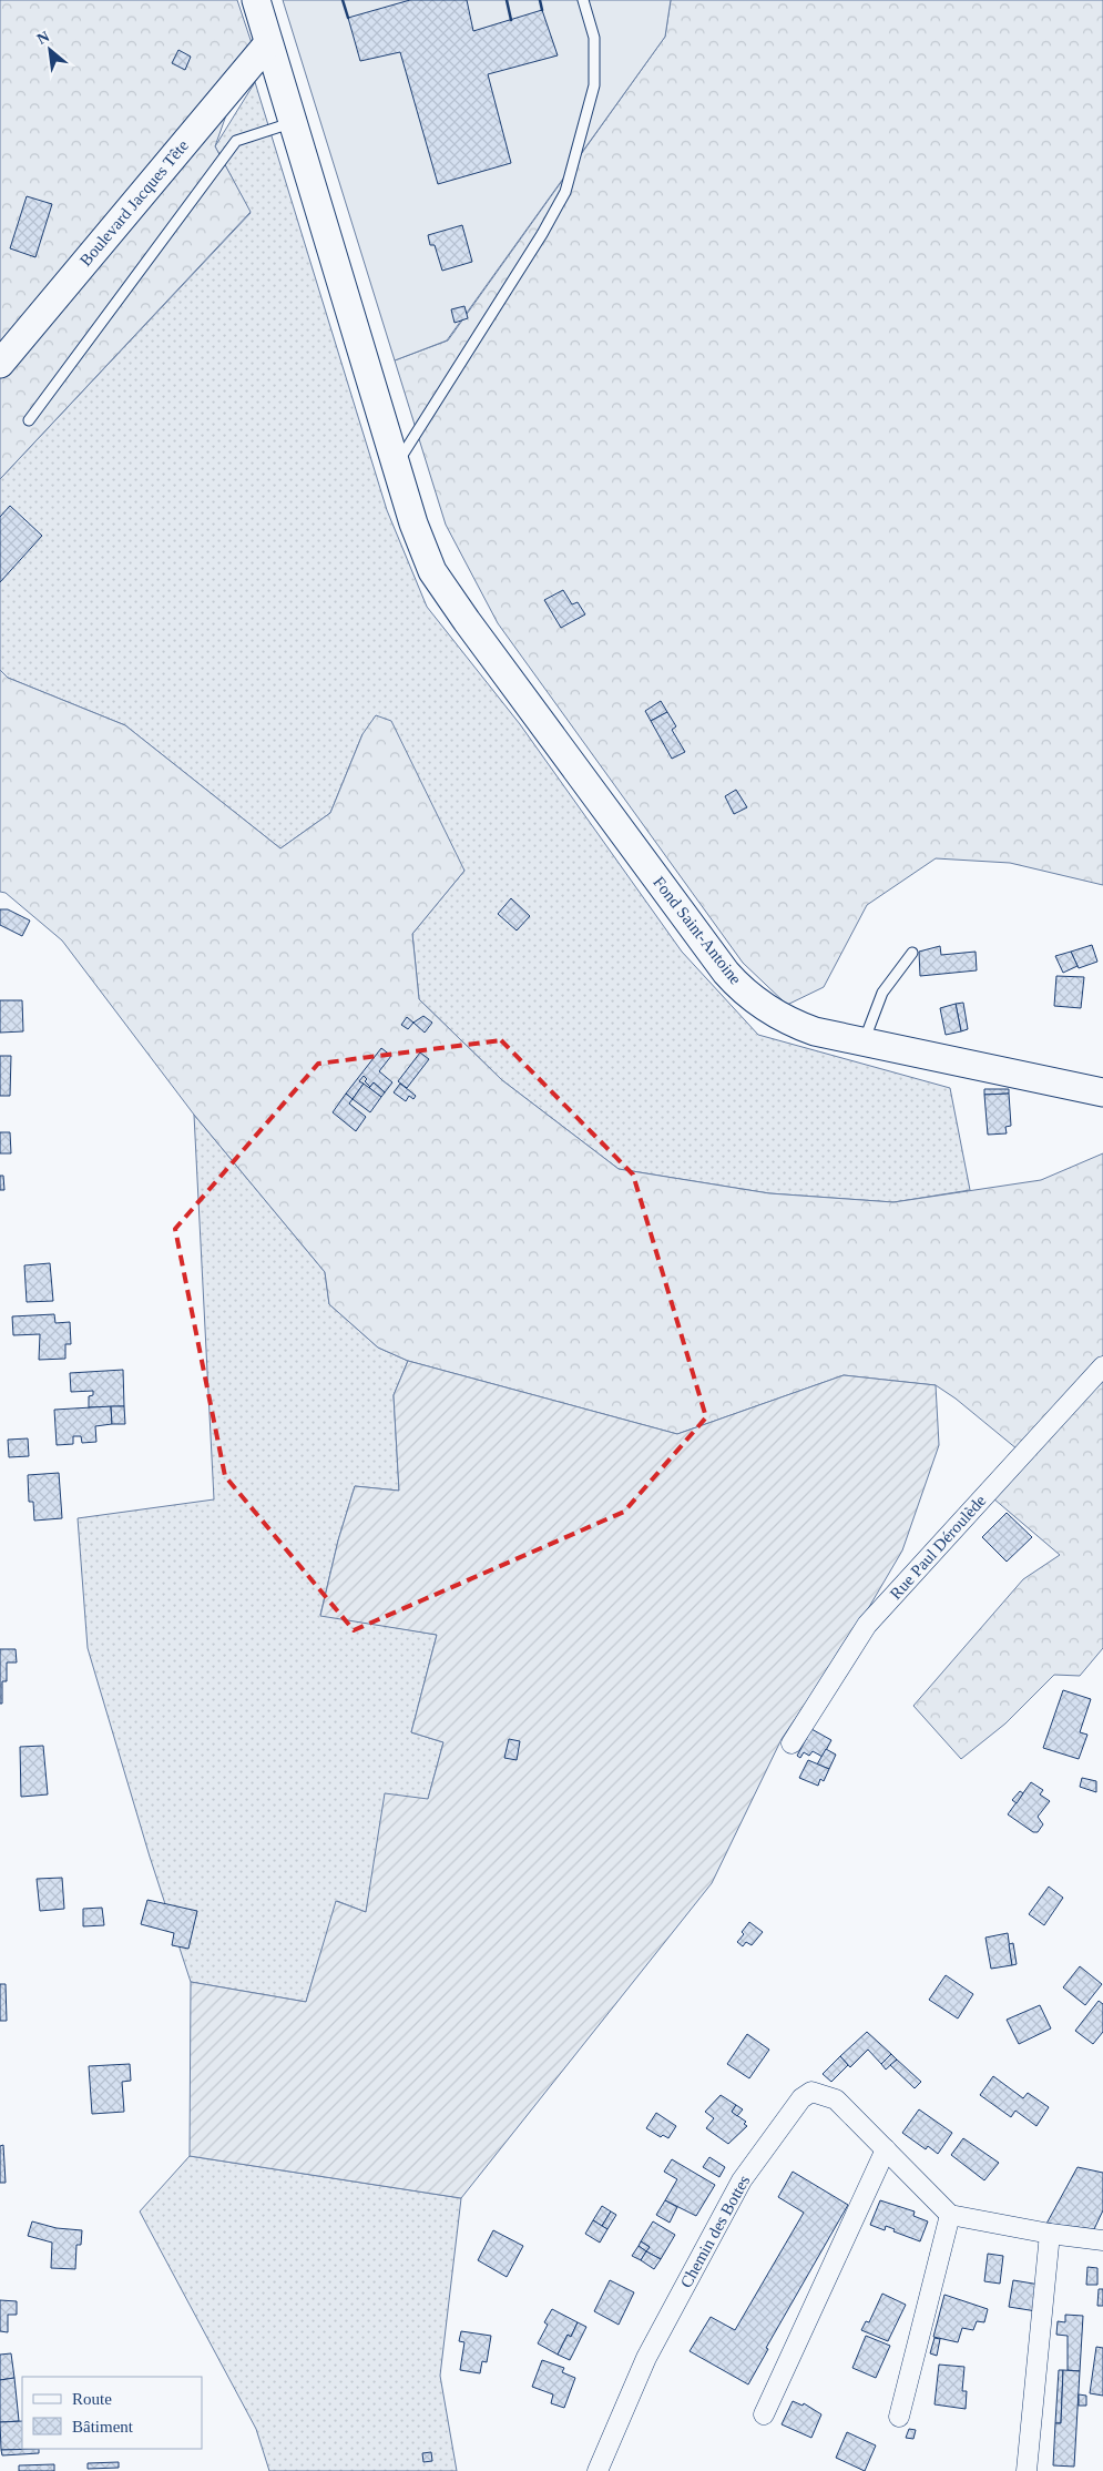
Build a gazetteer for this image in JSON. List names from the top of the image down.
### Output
{
  "streets": {
    "main road": ["Boulevard Jacques Tête", "Fond Saint-Antoine"],
    "street": ["Rue Paul Déroulède", "Chemin des Bottes"]
  },
  "crossings": [
    ["Boulevard Jacques Tête", "Fond Saint-Antoine"]
  ],
  "legend": ["Route", "Bâtiment"],
  "north": "top left"
}
